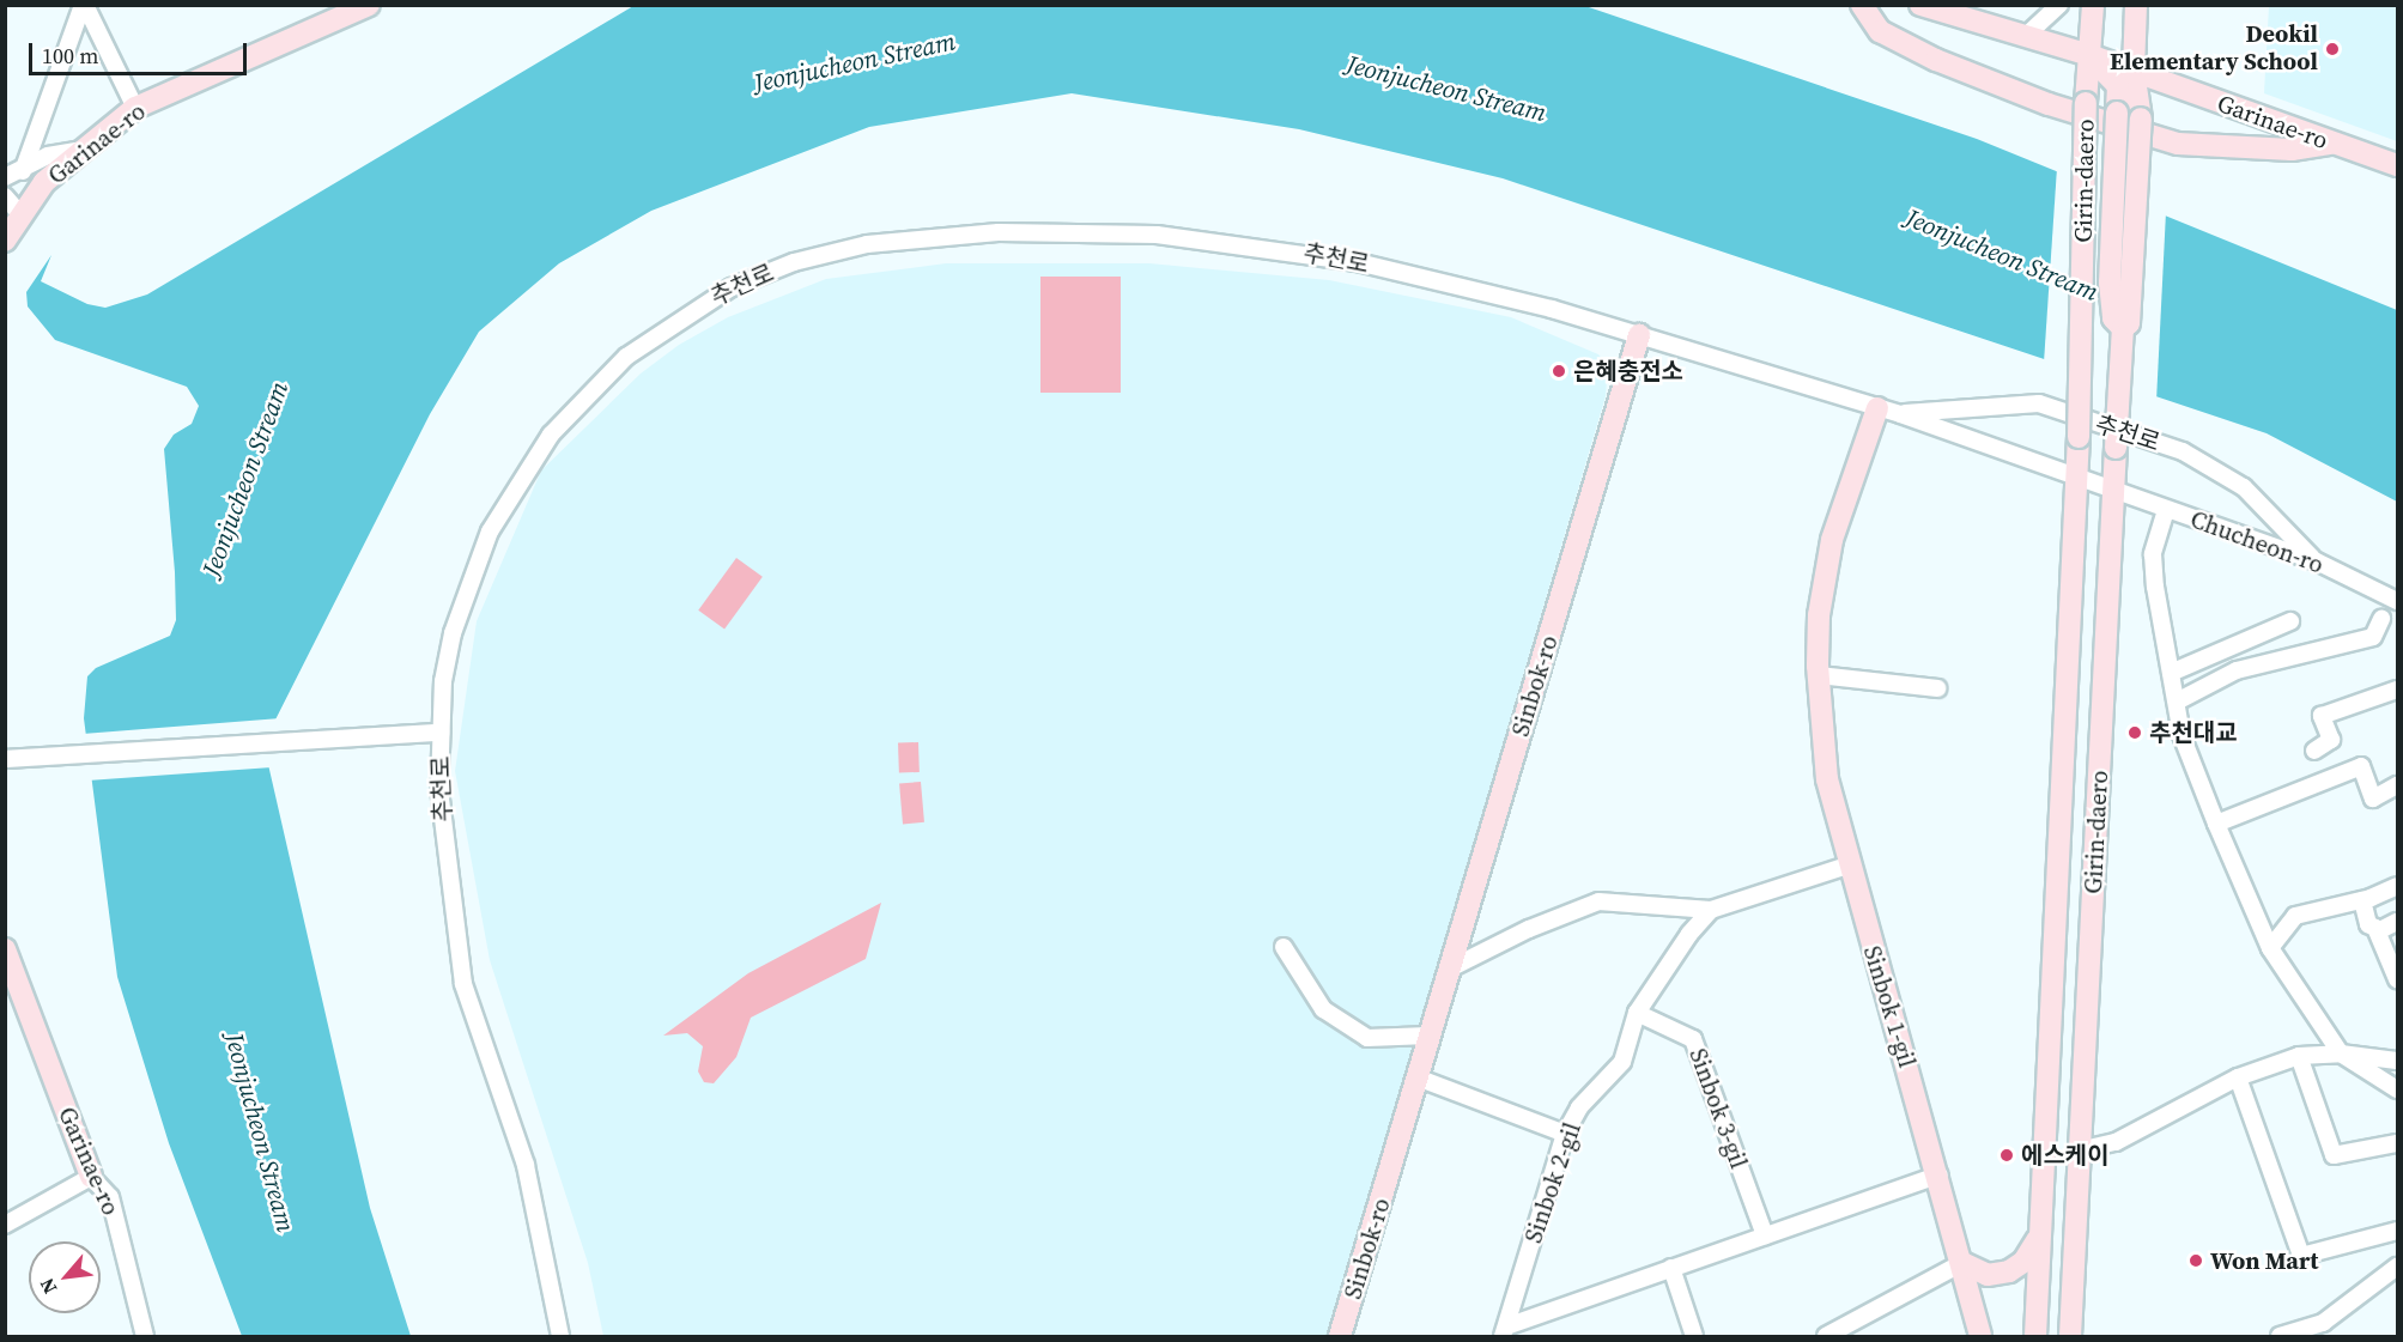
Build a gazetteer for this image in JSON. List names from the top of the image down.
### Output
{
  "streets": {
    "street": [
      "Garinae-ro",
      "Girin-daero",
      "추천로",
      "Chucheon-ro",
      "Sinbok-ro",
      "Sinbok 1-gil",
      "Sinbok 3-gil",
      "Sinbok 2-gil"
    ]
  },
  "crossings": [
    ["Garinae-ro", "Girin-daero"],
    ["Girin-daero", "추천로"],
    ["Girin-daero", "Chucheon-ro"],
    ["추천로", "Chucheon-ro"],
    ["추천로", "Sinbok-ro"],
    ["추천로", "Sinbok 1-gil"],
    ["Sinbok 3-gil", "Sinbok 2-gil"]
  ],
  "water": ["Jeonjucheon Stream"],
  "places": [
    "Deokil Elementary School",
    "은혜충전소",
    "추천대교",
    "에스케이",
    "Won Mart"
  ],
  "scale_bar": "100 m",
  "north": "bottom left"
}
